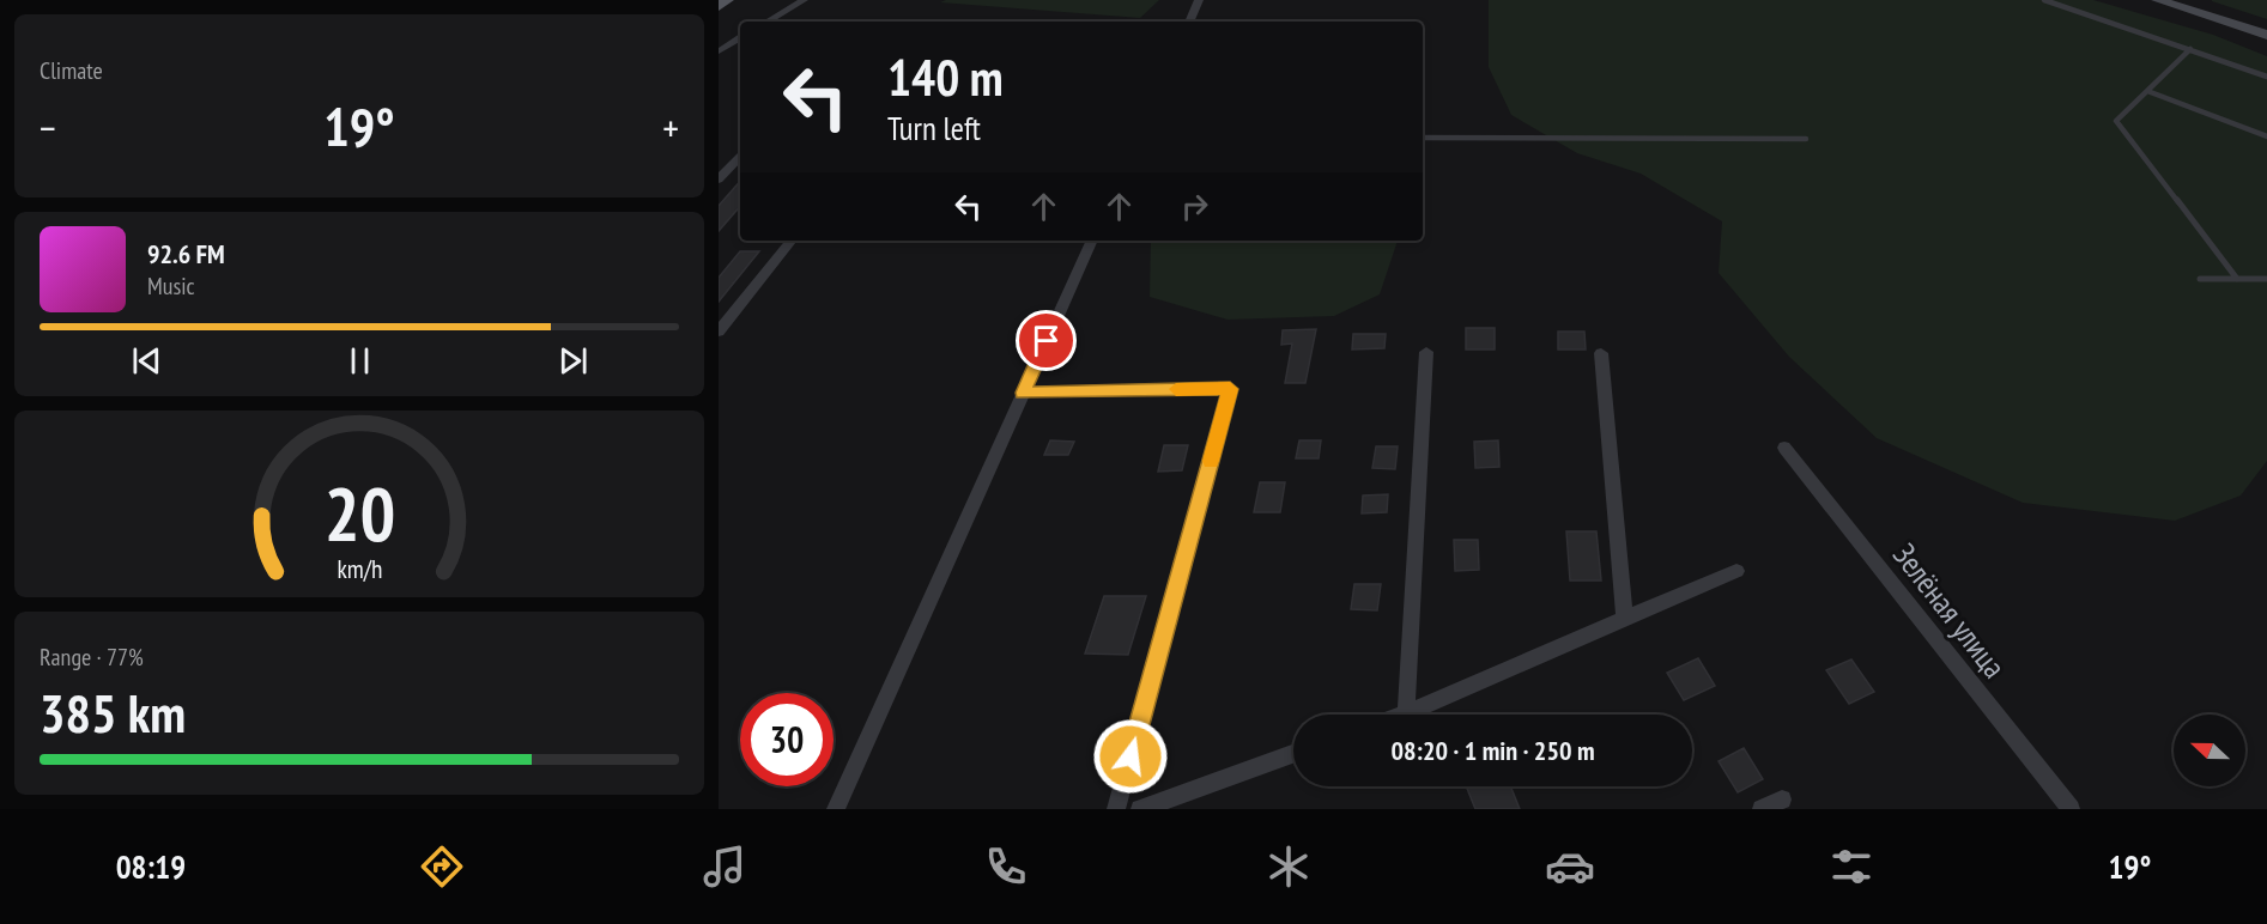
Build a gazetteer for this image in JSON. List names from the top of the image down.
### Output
{
  "streets": {
    "street": ["Зелёная улица"]
  },
  "north": "left",
  "page": {
    "tile": [
      "Climate",
      ["Range · 77%", "385 km"]
    ],
    "turn": ["140 m", "Turn left"],
    "heat": ["−", "19°", "+"],
    "song": ["92.6 FM", "Music"],
    "limit": "30",
    "trip": "08:20 · 1 min · 250 m",
    "tabs": ["08:19", "19°"],
    "gauge": ["20", "km/h"]
  }
}
